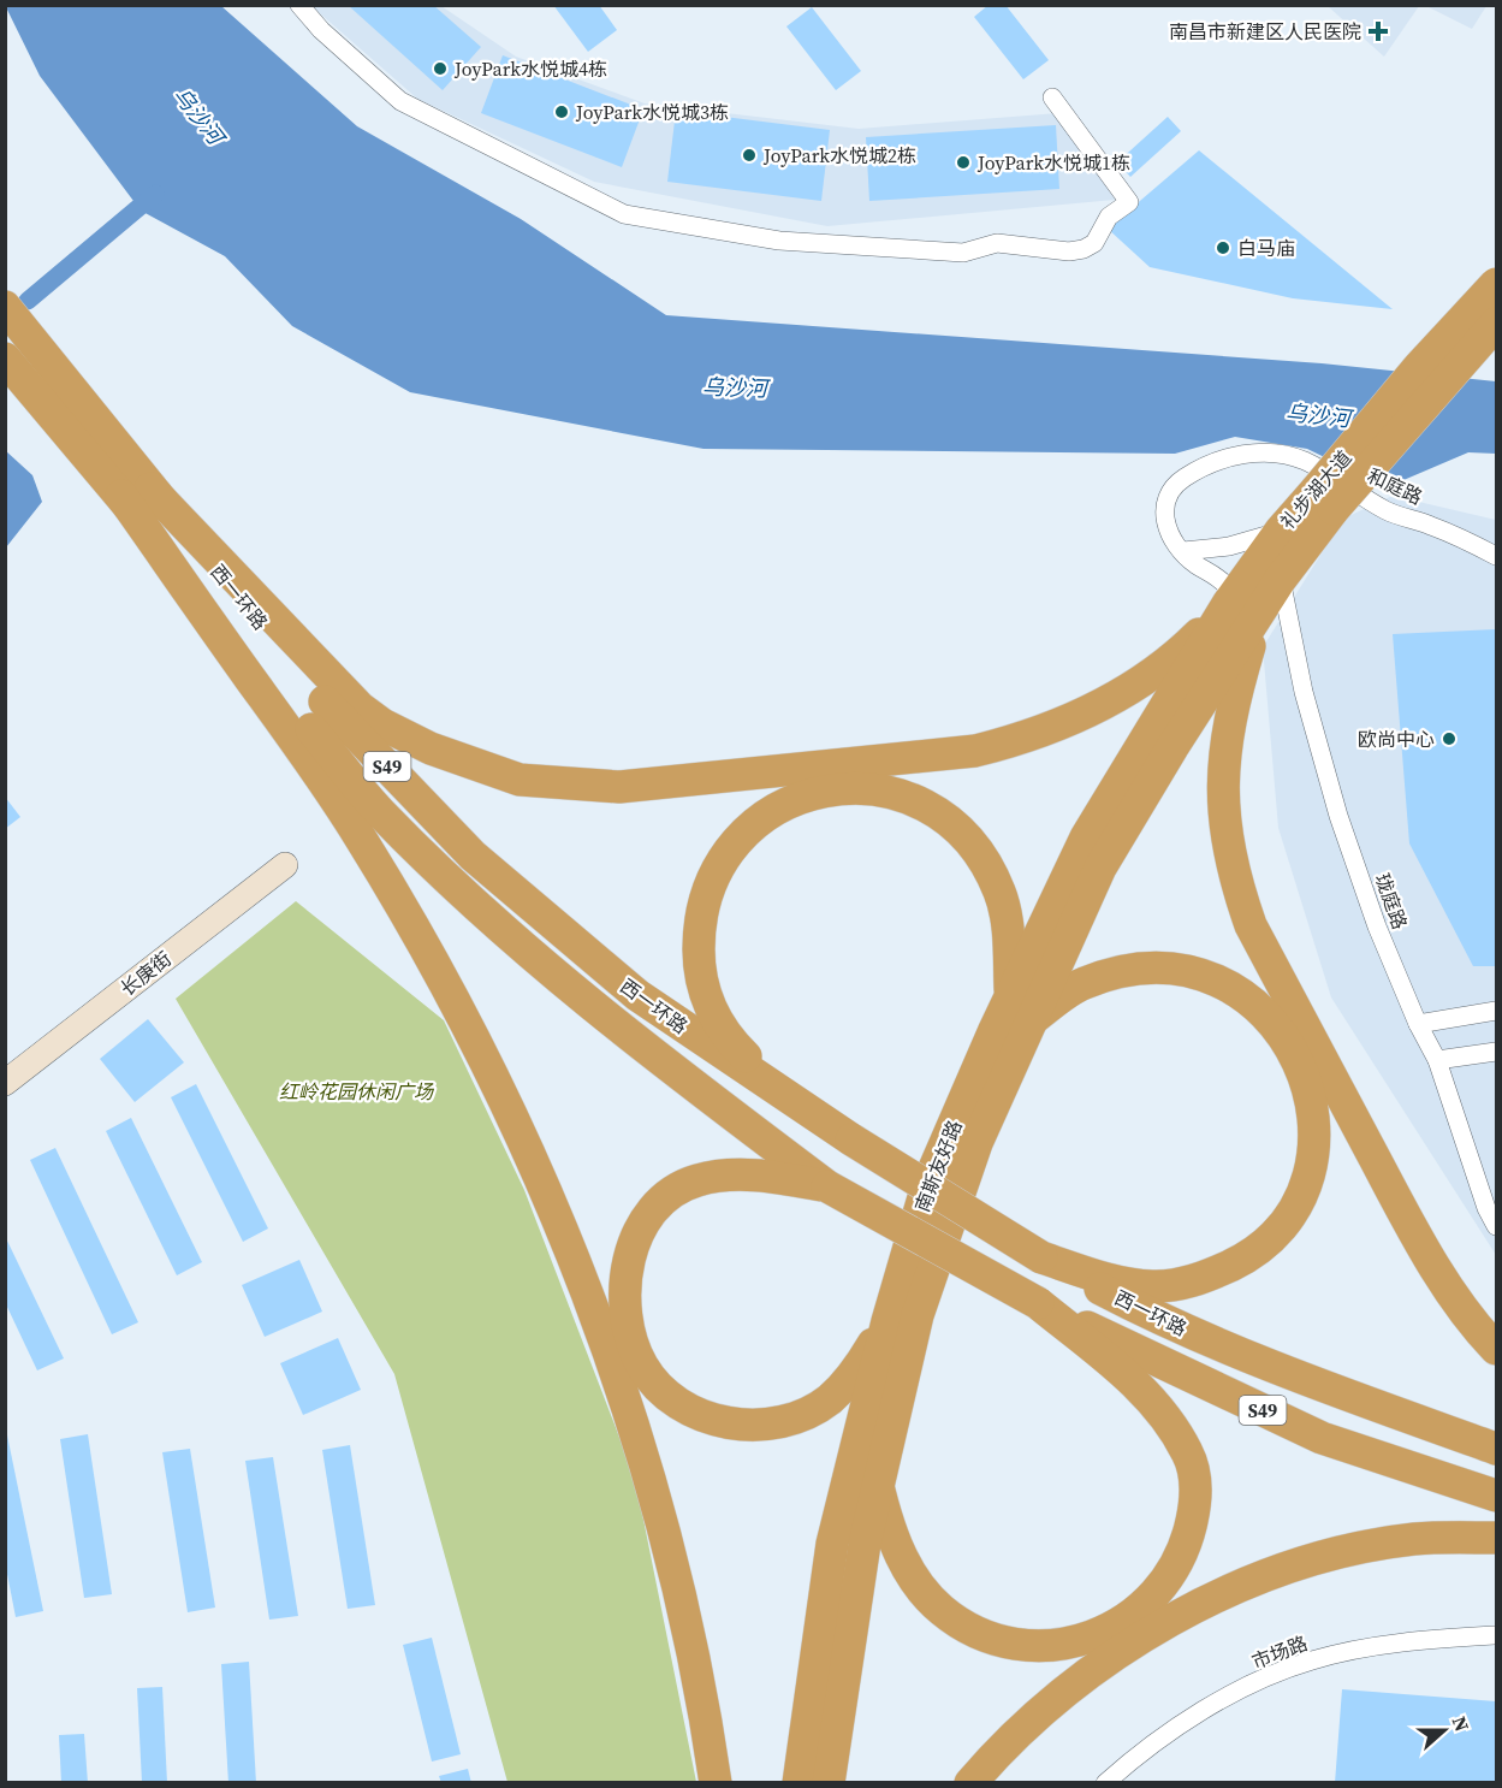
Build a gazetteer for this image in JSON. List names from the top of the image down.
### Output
{
  "streets": {
    "highway": [
      "礼步湖大道",
      "西一环路",
      "S49",
      "南斯友好路"
    ],
    "street": [
      "和庭路",
      "珑庭路",
      "长庚街",
      "市场路"
    ]
  },
  "crossings": [
    ["和庭路", "礼步湖大道"],
    ["和庭路", "南斯友好路"],
    ["礼步湖大道", "珑庭路"],
    ["礼步湖大道", "南斯友好路"]
  ],
  "water": ["乌沙河"],
  "parks": ["红岭花园休闲广场"],
  "places": {
    "health": ["南昌市新建区人民医院"],
    "other": [
      "JoyPark水悦城4栋",
      "JoyPark水悦城3栋",
      "JoyPark水悦城2栋",
      "JoyPark水悦城1栋",
      "白马庙",
      "欧尚中心"
    ]
  },
  "north": "right"
}
